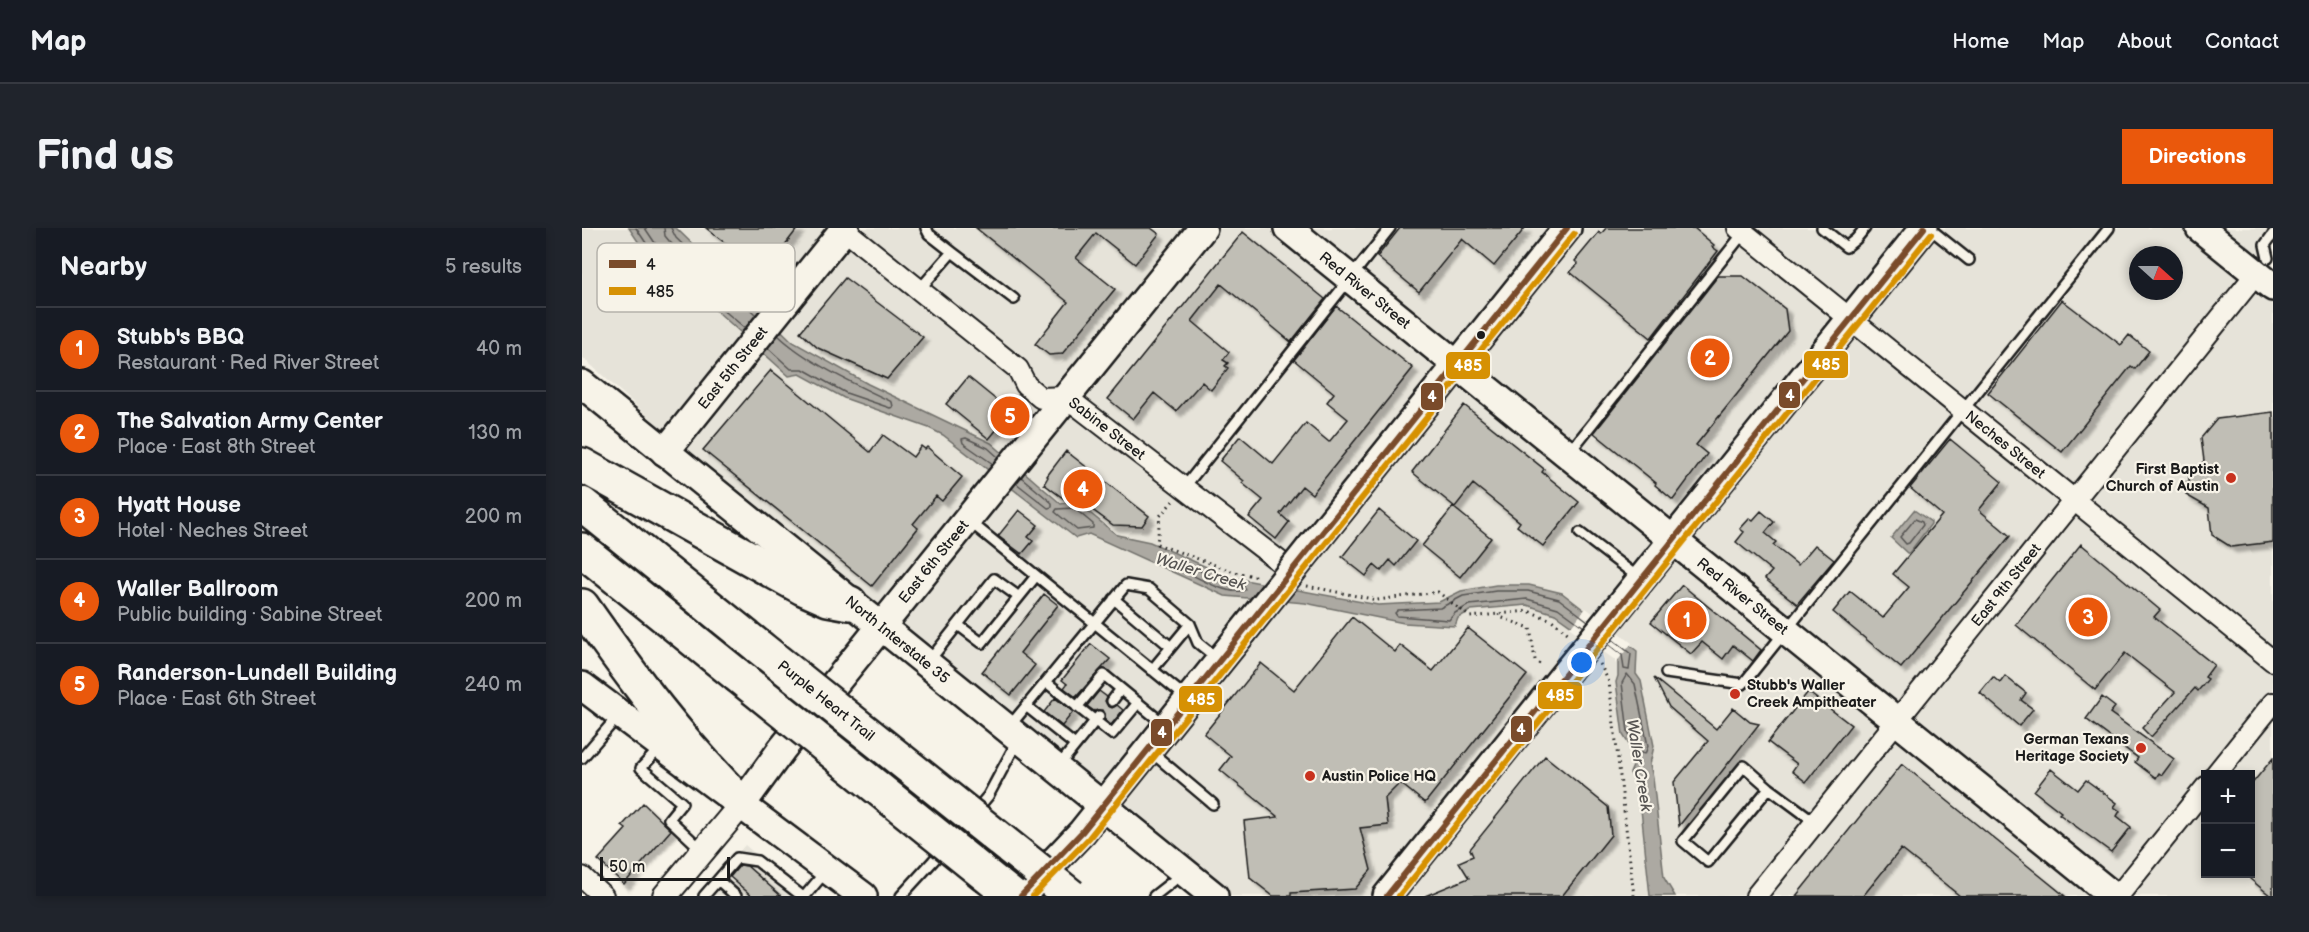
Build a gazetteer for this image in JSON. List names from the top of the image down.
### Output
{
  "streets": {
    "highway": ["Purple Heart Trail"],
    "main road": [
      "Red River Street",
      "East 5th Street",
      "East 6th Street",
      "North Interstate 35"
    ],
    "street": ["Sabine Street", "Neches Street", "East 9th Street"]
  },
  "crossings": [
    ["Red River Street", "East 9th Street"],
    ["East 5th Street", "Sabine Street"],
    ["East 5th Street", "North Interstate 35"],
    ["Sabine Street", "East 6th Street"],
    ["Neches Street", "East 9th Street"],
    ["East 6th Street", "North Interstate 35"]
  ],
  "water": ["Waller Creek"],
  "places": [
    "First Baptist Church of Austin",
    "Stubb's Waller Creek Ampitheater",
    "German Texans Heritage Society",
    "Austin Police HQ"
  ],
  "lines": ["transit line 4", "transit line 485"],
  "legend": ["4", "485"],
  "scale_bar": "50 m",
  "north": "right",
  "page": {
    "header": "Map",
    "nav": [
      "Home",
      "Map",
      "About",
      "Contact"
    ],
    "buttons": "Directions",
    "title": "Find us",
    "heading": ["Nearby", "5 results"],
    "list": [
      {
        "mark": "1",
        "name": "Stubb's BBQ",
        "note": "Restaurant · Red River Street",
        "value": "40 m"
      },
      {
        "mark": "2",
        "name": "The Salvation Army Center",
        "note": "Place · East 8th Street",
        "value": "130 m"
      },
      {
        "mark": "3",
        "name": "Hyatt House",
        "note": "Hotel · Neches Street",
        "value": "200 m"
      },
      {
        "mark": "4",
        "name": "Waller Ballroom",
        "note": "Public building · Sabine Street",
        "value": "200 m"
      },
      {
        "mark": "5",
        "name": "Randerson-Lundell Building",
        "note": "Place · East 6th Street",
        "value": "240 m"
      }
    ],
    "pins": [
      "2",
      "5",
      "4",
      "3",
      "1"
    ],
    "map_buttons": ["+", "−"],
    "scale": "50 m"
  }
}
